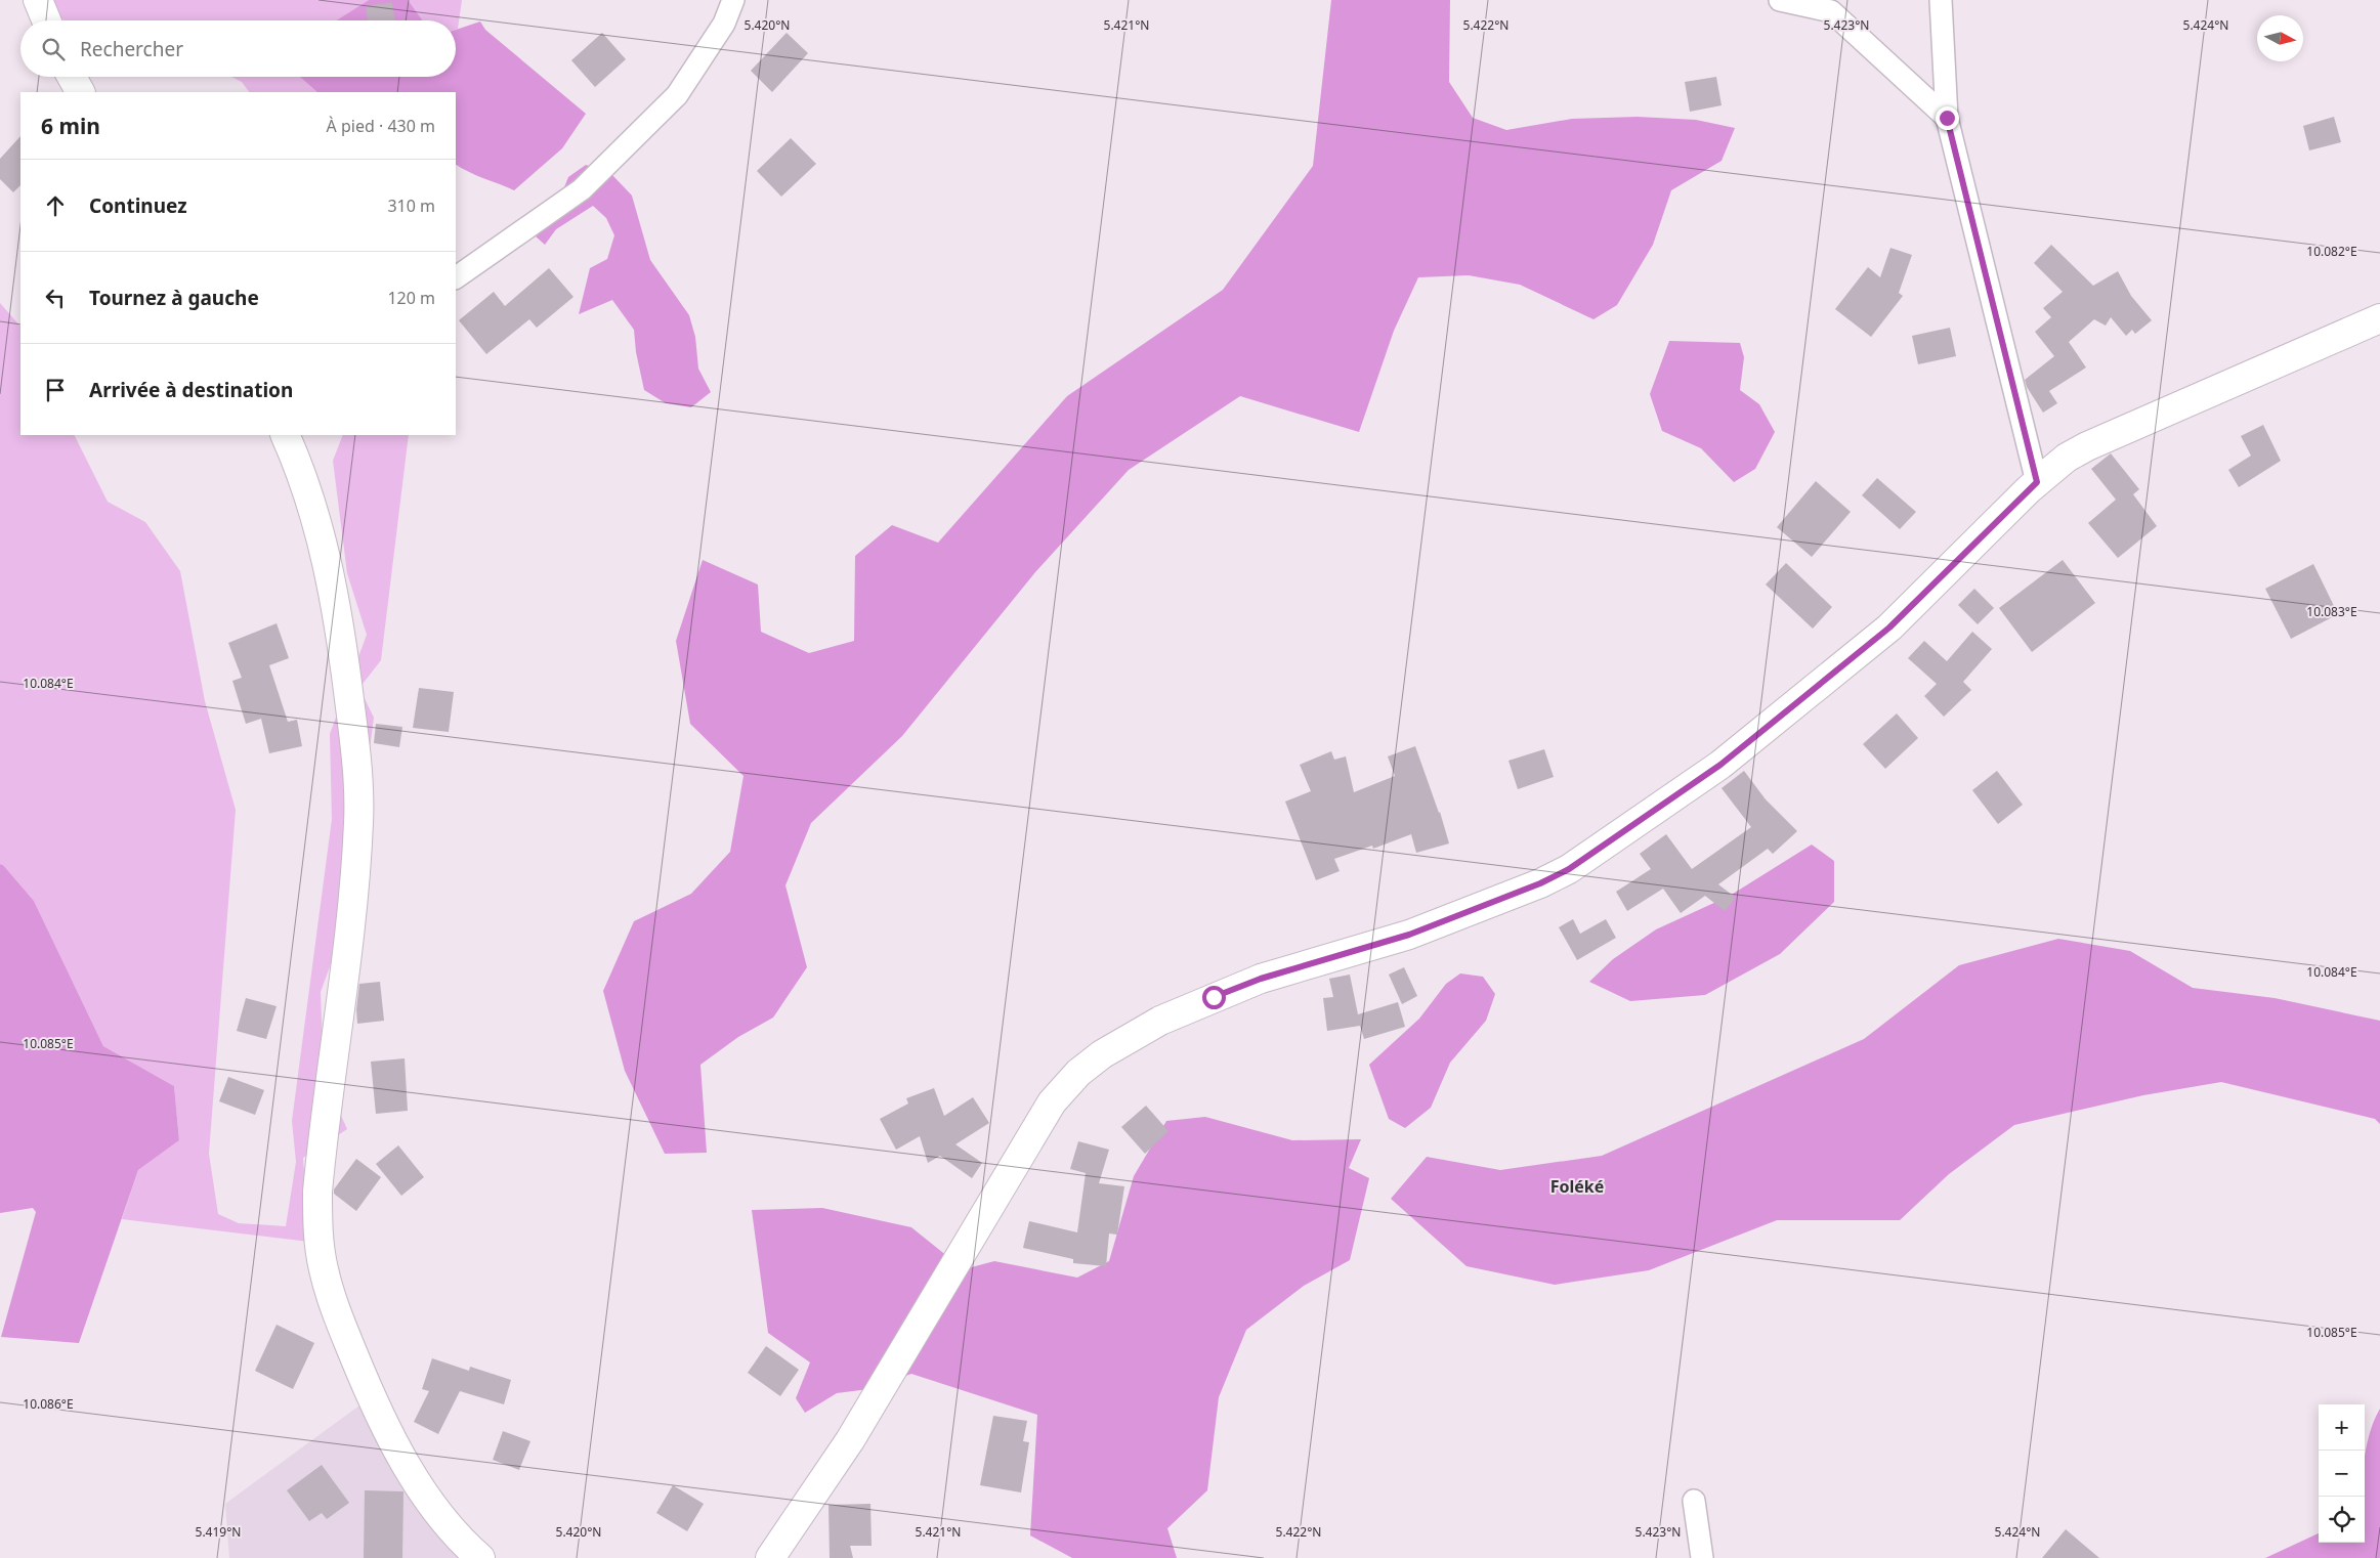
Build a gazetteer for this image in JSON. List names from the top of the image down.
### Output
{
  "districts": ["Foléké"],
  "north": "right",
  "page": {
    "search": "Rechercher",
    "heading": ["6 min", "À pied · 430 m"],
    "list": [
      ["Continuez", "310 m"],
      ["Tournez à gauche", "120 m"],
      "Arrivée à destination"
    ],
    "map_buttons": ["+", "−"]
  },
  "coordinates": [
    "5.420°N",
    "5.421°N",
    "5.422°N",
    "5.423°N",
    "5.424°N",
    "10.082°E",
    "10.083°E",
    "10.084°E",
    "10.085°E",
    "10.086°E",
    "5.419°N"
  ]
}
